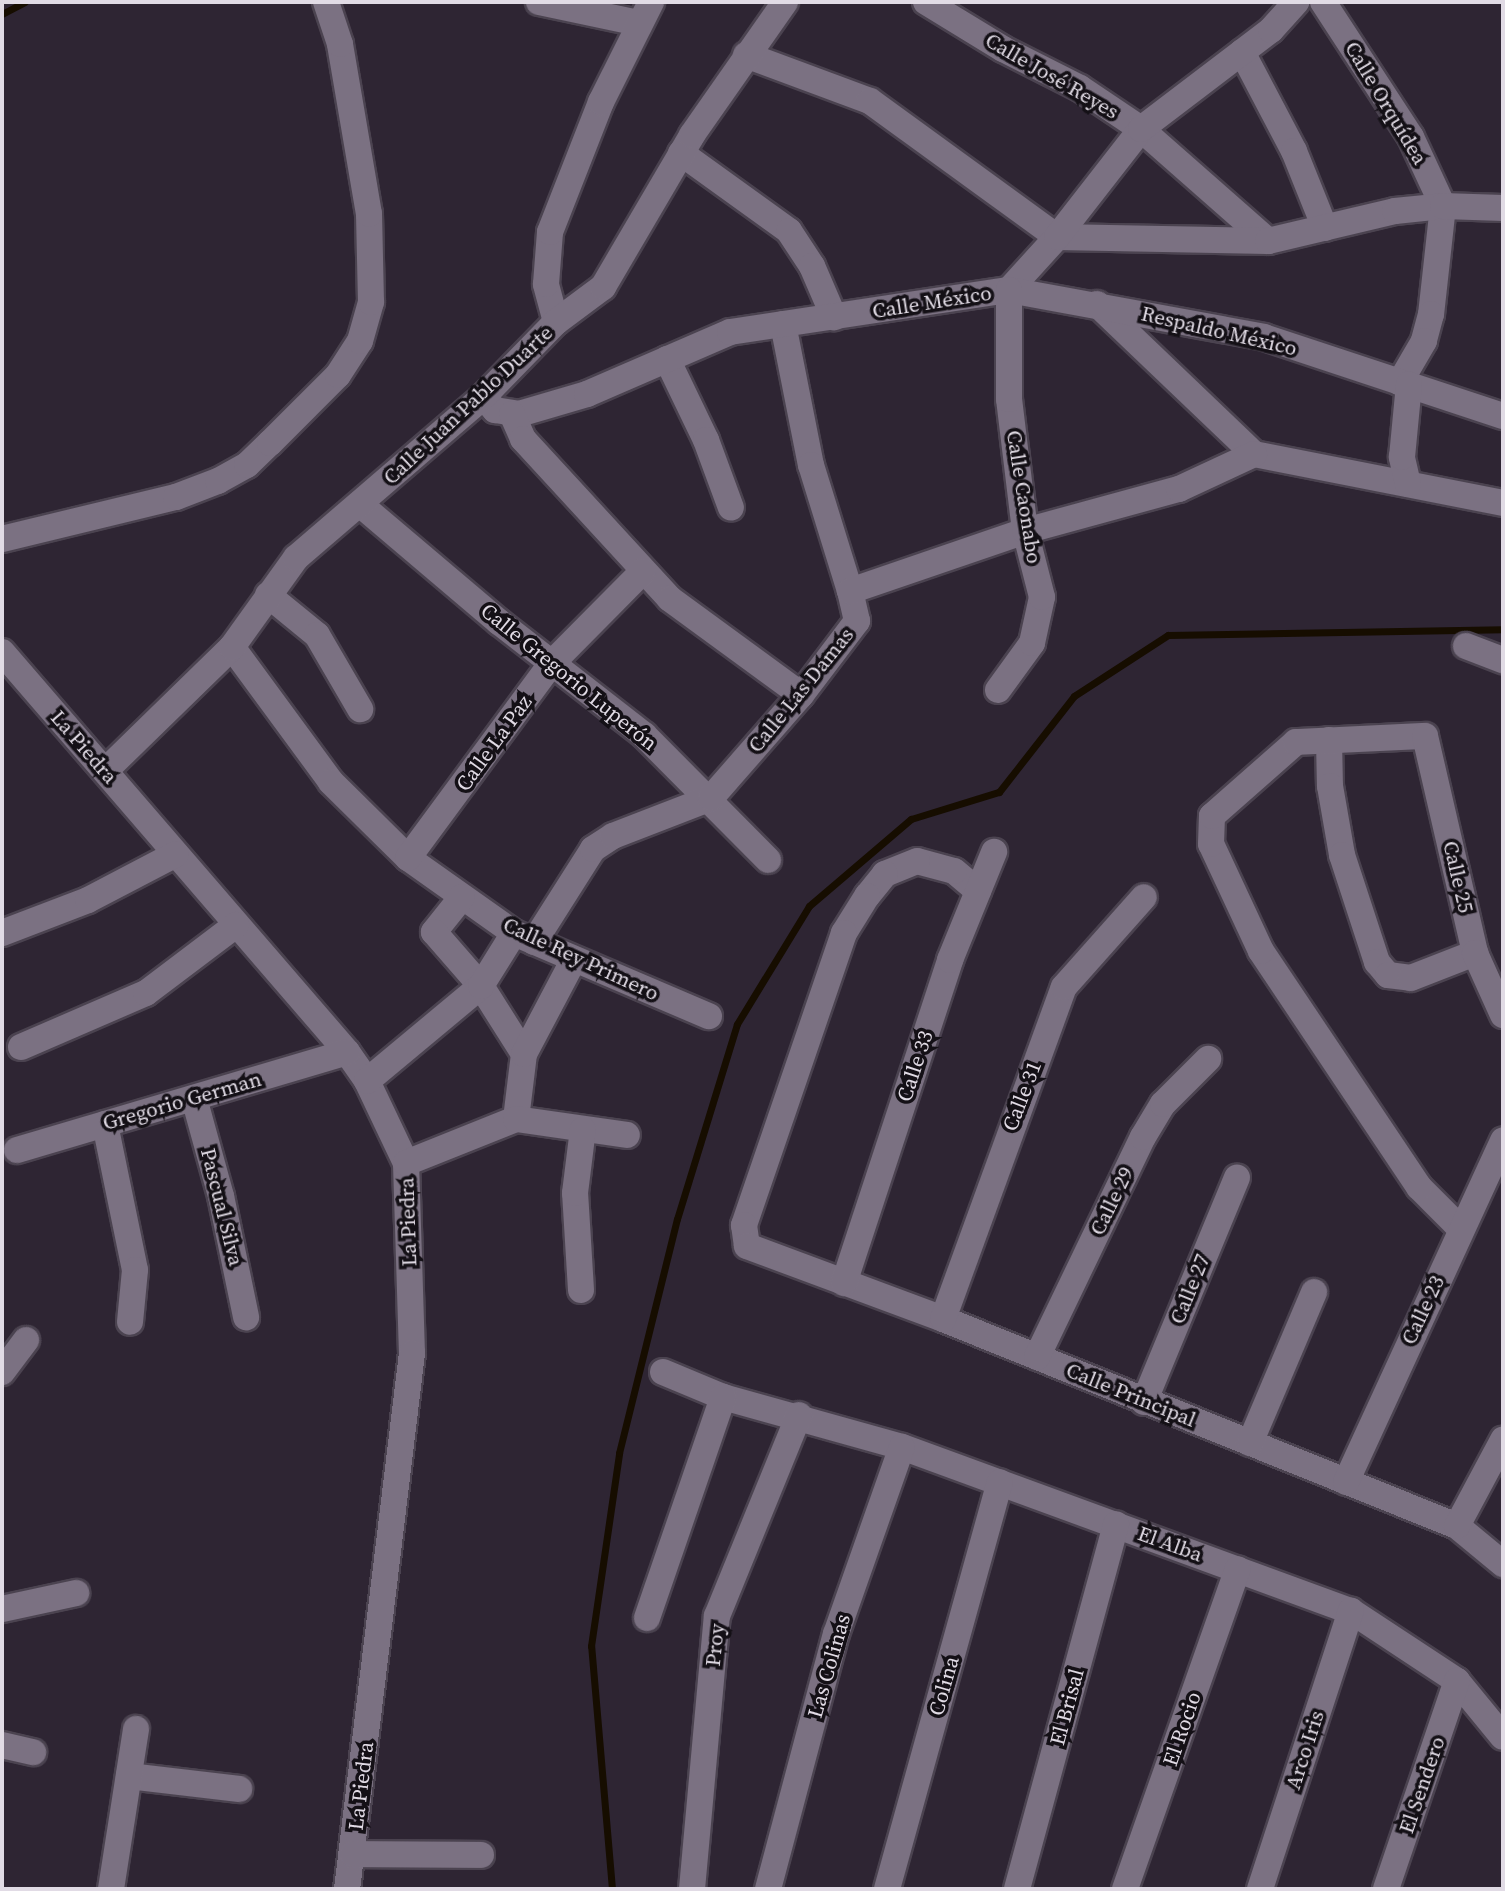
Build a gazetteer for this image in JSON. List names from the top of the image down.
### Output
{
  "streets": {
    "street": [
      "Calle José Reyes",
      "Calle Orquídea",
      "Calle México",
      "Respaldo México",
      "Calle Juan Pablo Duarte",
      "Calle Caonabo",
      "Calle Gregorio Luperón",
      "Calle Las Damas",
      "Calle La Paz",
      "La Piedra",
      "Calle 25",
      "Calle Rey Primero",
      "Calle 33",
      "Calle 31",
      "Gregorio German",
      "Calle 29",
      "Pascual Silva",
      "Calle 27",
      "Calle 23",
      "Calle Principal",
      "El Alba",
      "Proy",
      "Las Colinas",
      "Colina",
      "El Brisal",
      "El Rocio",
      "Arco Iris",
      "El Sendero"
    ]
  },
  "crossings": [
    ["Calle México", "Respaldo México"],
    ["Calle México", "Calle Caonabo"],
    ["Respaldo México", "Calle Caonabo"],
    ["Calle Juan Pablo Duarte", "Calle Gregorio Luperón"],
    ["Calle Juan Pablo Duarte", "La Piedra"],
    ["Calle Juan Pablo Duarte", "Calle Rey Primero"],
    ["Calle Gregorio Luperón", "Calle Las Damas"],
    ["Calle Gregorio Luperón", "Calle La Paz"],
    ["Calle Las Damas", "La Piedra"],
    ["Calle Las Damas", "Calle Rey Primero"],
    ["Calle La Paz", "Calle Rey Primero"],
    ["La Piedra", "Gregorio German"],
    ["Calle 33", "Calle Principal"],
    ["Calle 31", "Calle Principal"],
    ["Gregorio German", "Pascual Silva"],
    ["Calle 29", "Calle Principal"],
    ["Calle 27", "Calle Principal"],
    ["Calle 23", "Calle Principal"],
    ["El Alba", "Proy"],
    ["El Alba", "Las Colinas"],
    ["El Alba", "Colina"],
    ["El Alba", "El Brisal"],
    ["El Alba", "El Rocio"],
    ["El Alba", "Arco Iris"],
    ["El Alba", "El Sendero"]
  ]
}
